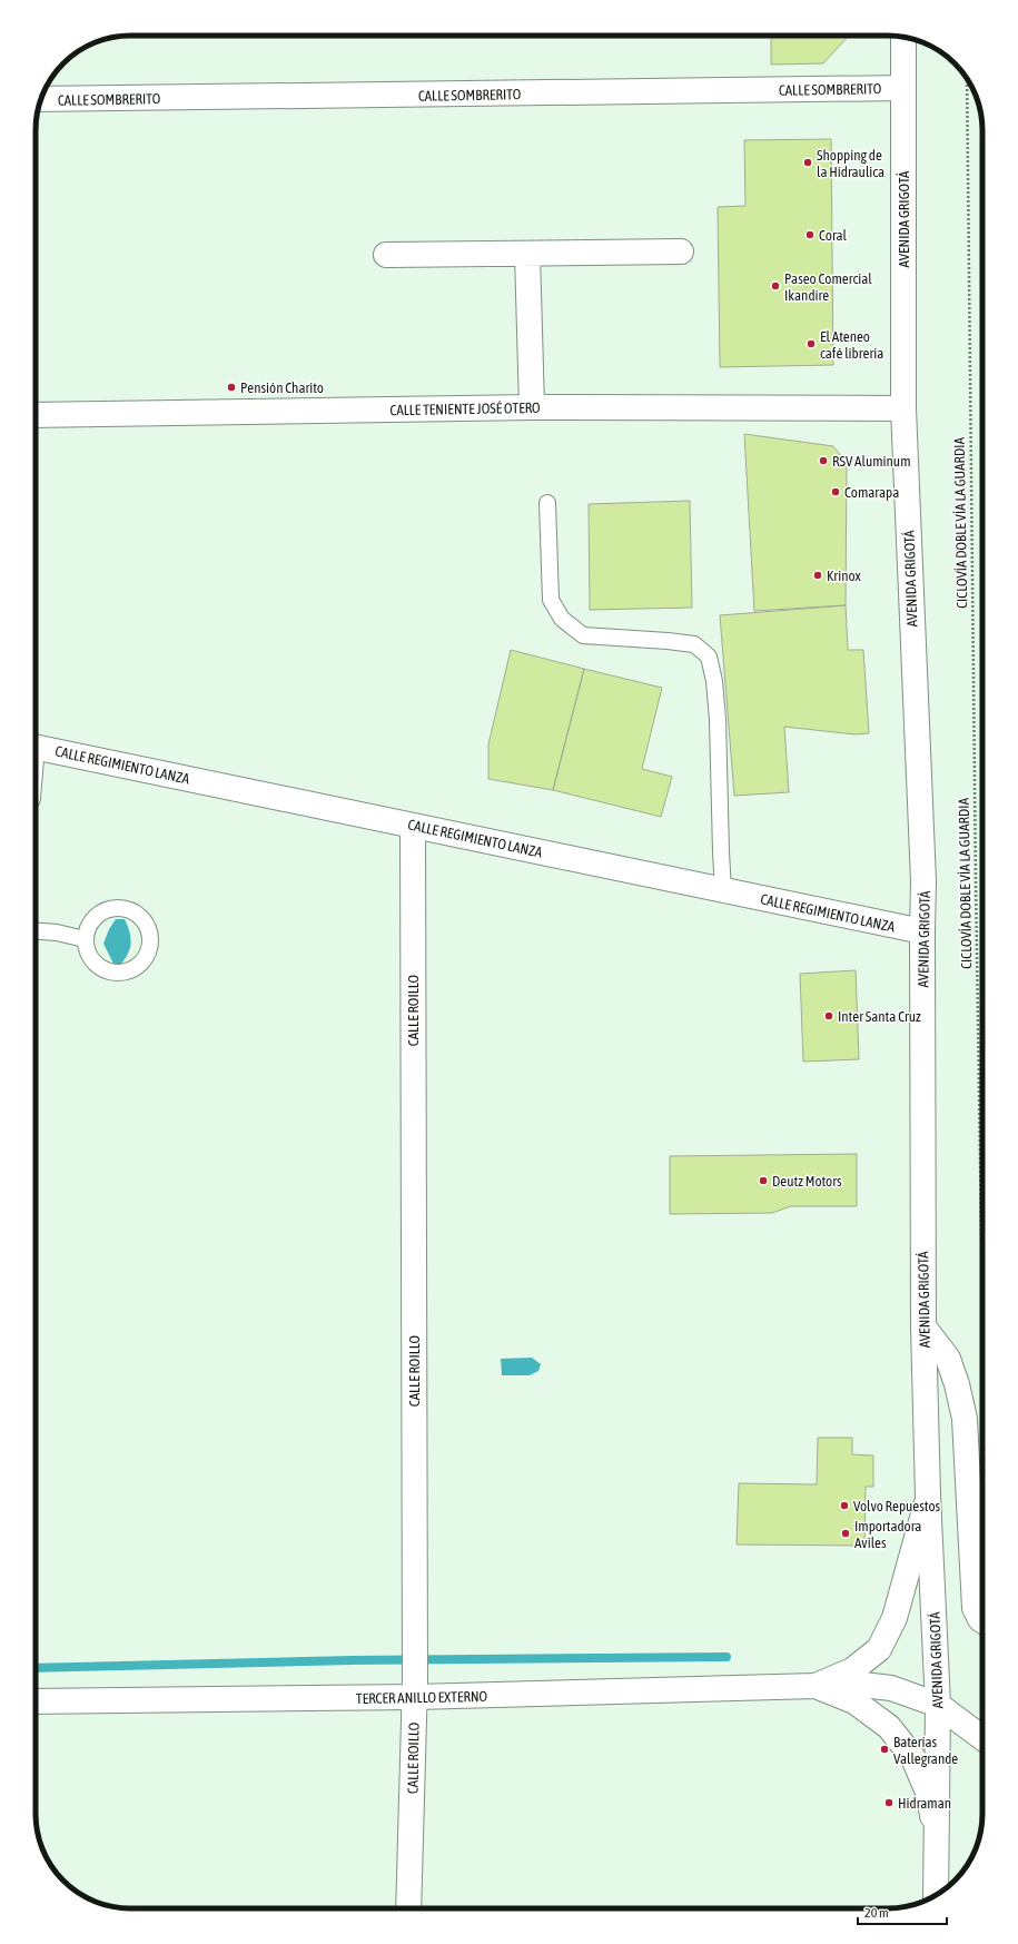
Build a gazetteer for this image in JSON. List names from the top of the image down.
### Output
{
  "streets": {
    "street": [
      "CALLE SOMBRERITO",
      "AVENIDA GRIGOTÁ",
      "CALLE TENIENTE JOSÉ OTERO",
      "CALLE REGIMIENTO LANZA",
      "CALLE ROILLO",
      "TERCER ANILLO EXTERNO"
    ],
    "path": ["CICLOVÍA DOBLE VÍA LA GUARDIA"]
  },
  "crossings": [
    ["CALLE SOMBRERITO", "AVENIDA GRIGOTÁ"],
    ["AVENIDA GRIGOTÁ", "CALLE TENIENTE JOSÉ OTERO"],
    ["AVENIDA GRIGOTÁ", "CALLE REGIMIENTO LANZA"],
    ["AVENIDA GRIGOTÁ", "TERCER ANILLO EXTERNO"],
    ["CALLE REGIMIENTO LANZA", "CALLE ROILLO"],
    ["CALLE ROILLO", "TERCER ANILLO EXTERNO"]
  ],
  "places": [
    "Shopping de la Hidraulica",
    "Coral",
    "Paseo Comercial Ikandire",
    "El Ateneo café librería",
    "Pensión Charito",
    "RSV Aluminum",
    "Comarapa",
    "Krinox",
    "Inter Santa Cruz",
    "Deutz Motors",
    "Volvo Repuestos",
    "Importadora Aviles",
    "Baterías Vallegrande",
    "Hidraman"
  ],
  "scale_bar": "20 m"
}
